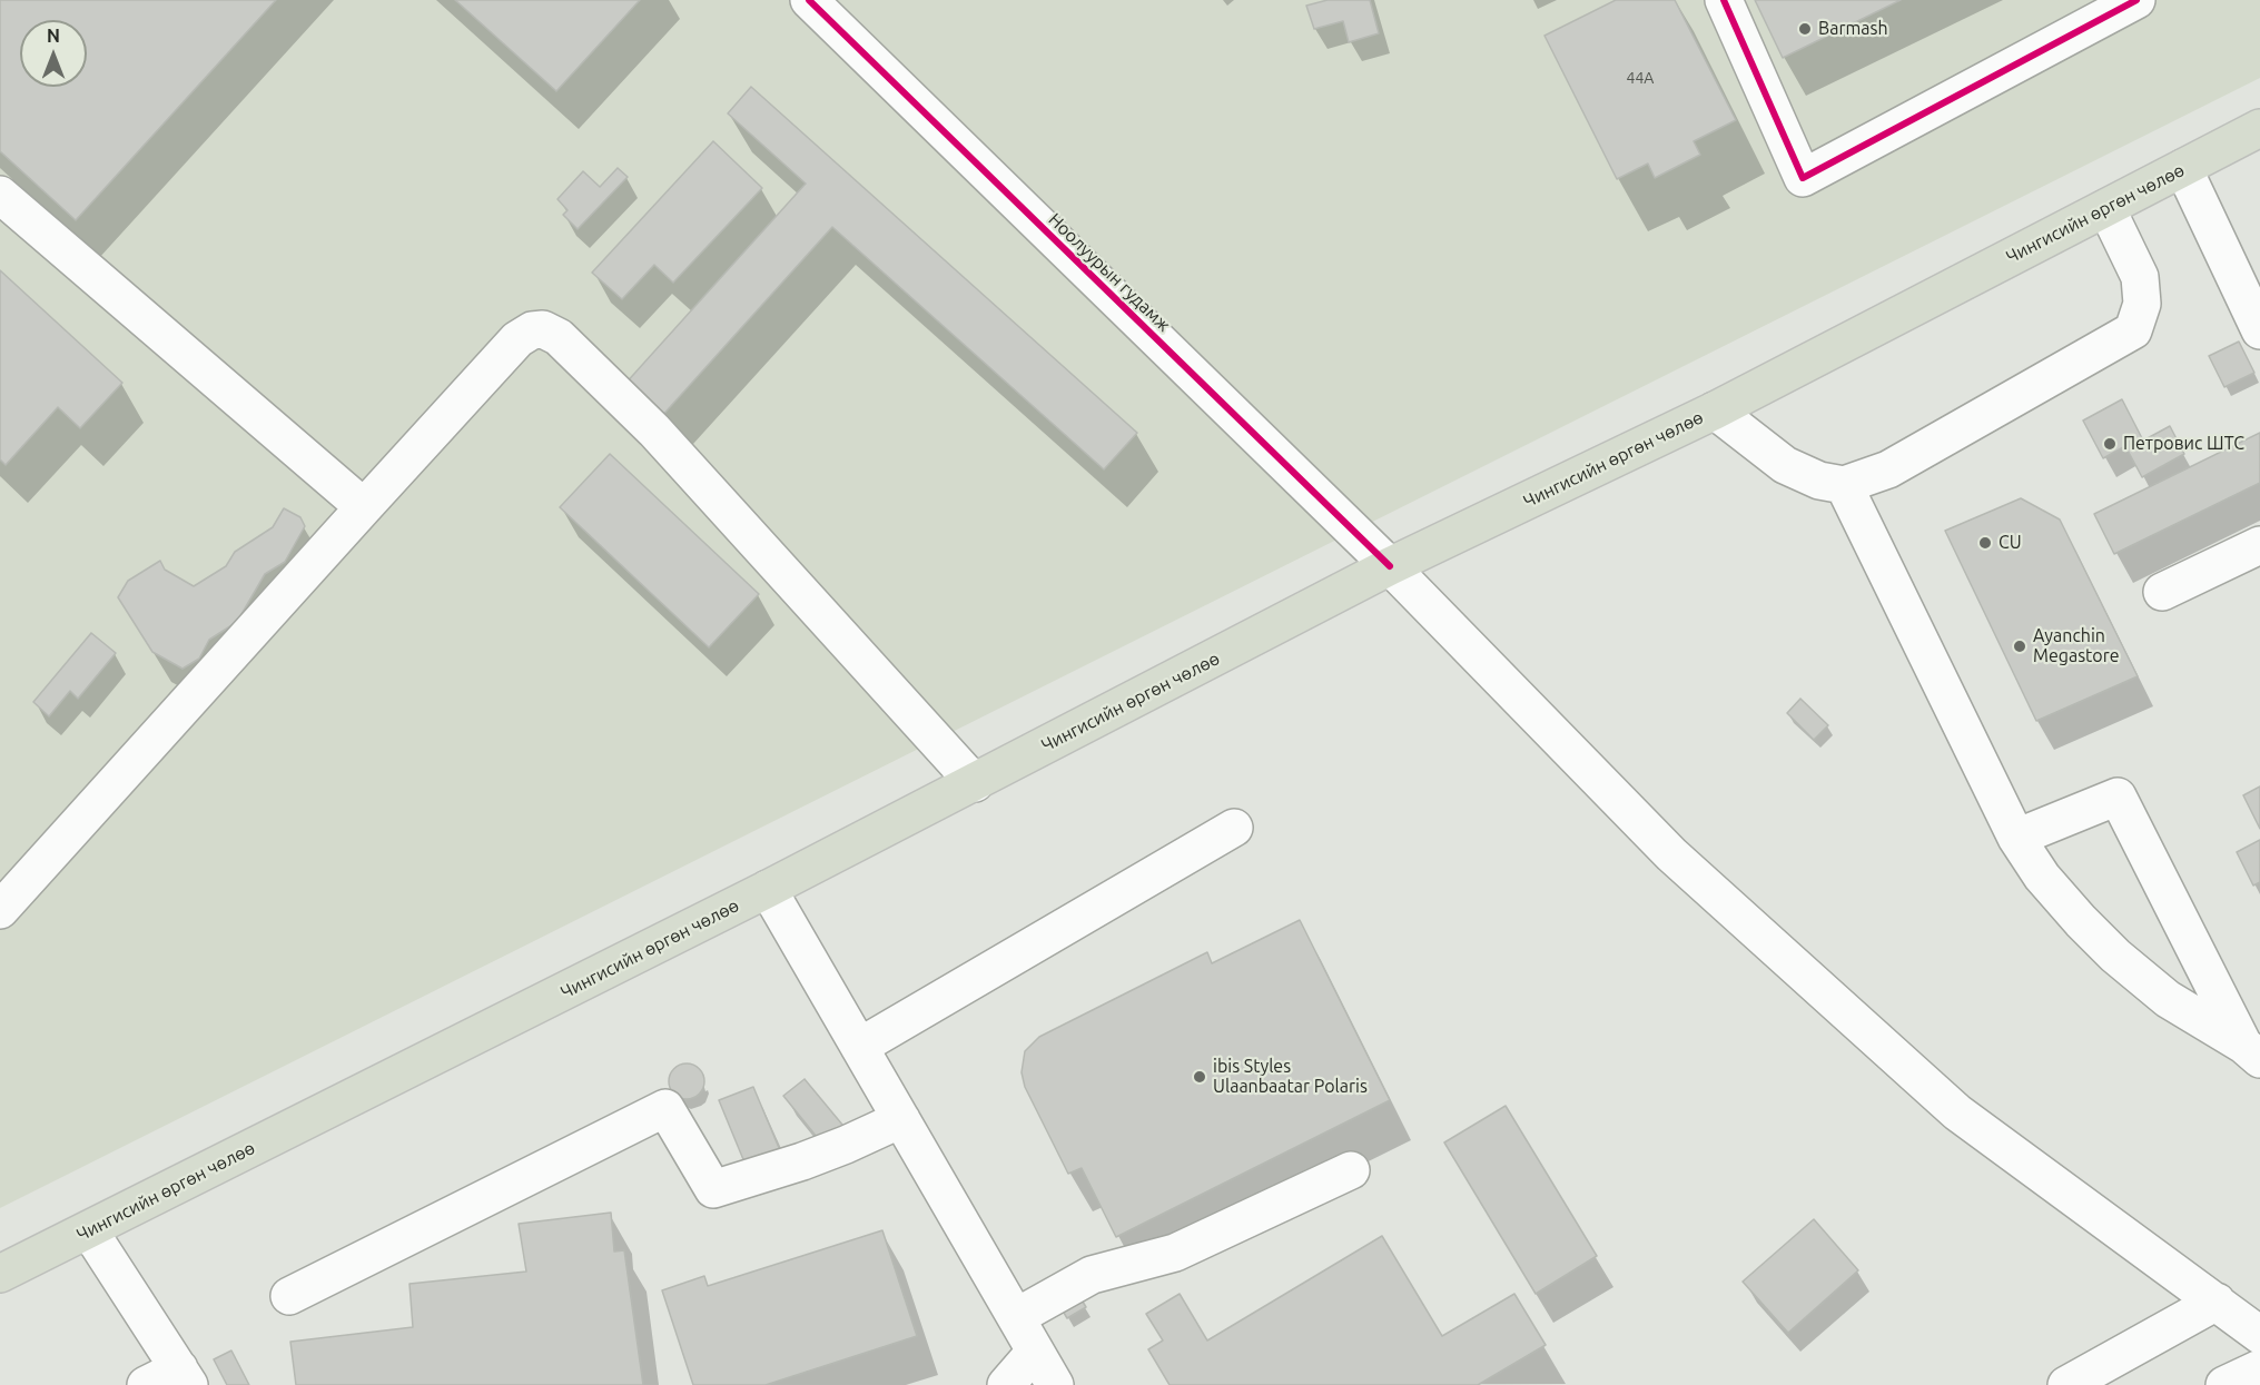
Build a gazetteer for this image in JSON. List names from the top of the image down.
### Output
{
  "streets": {
    "highway": ["Чингисийн өргөн чөлөө"],
    "street": ["Ноолуурын гудамж"]
  },
  "crossings": [
    ["Чингисийн өргөн чөлөө", "Ноолуурын гудамж"]
  ],
  "places": [
    "Barmash",
    "Петровис ШТС",
    "CU",
    "Ayanchin Megastore",
    "ibis Styles Ulaanbaatar Polaris"
  ],
  "house_numbers": ["44А"],
  "north": "top"
}
